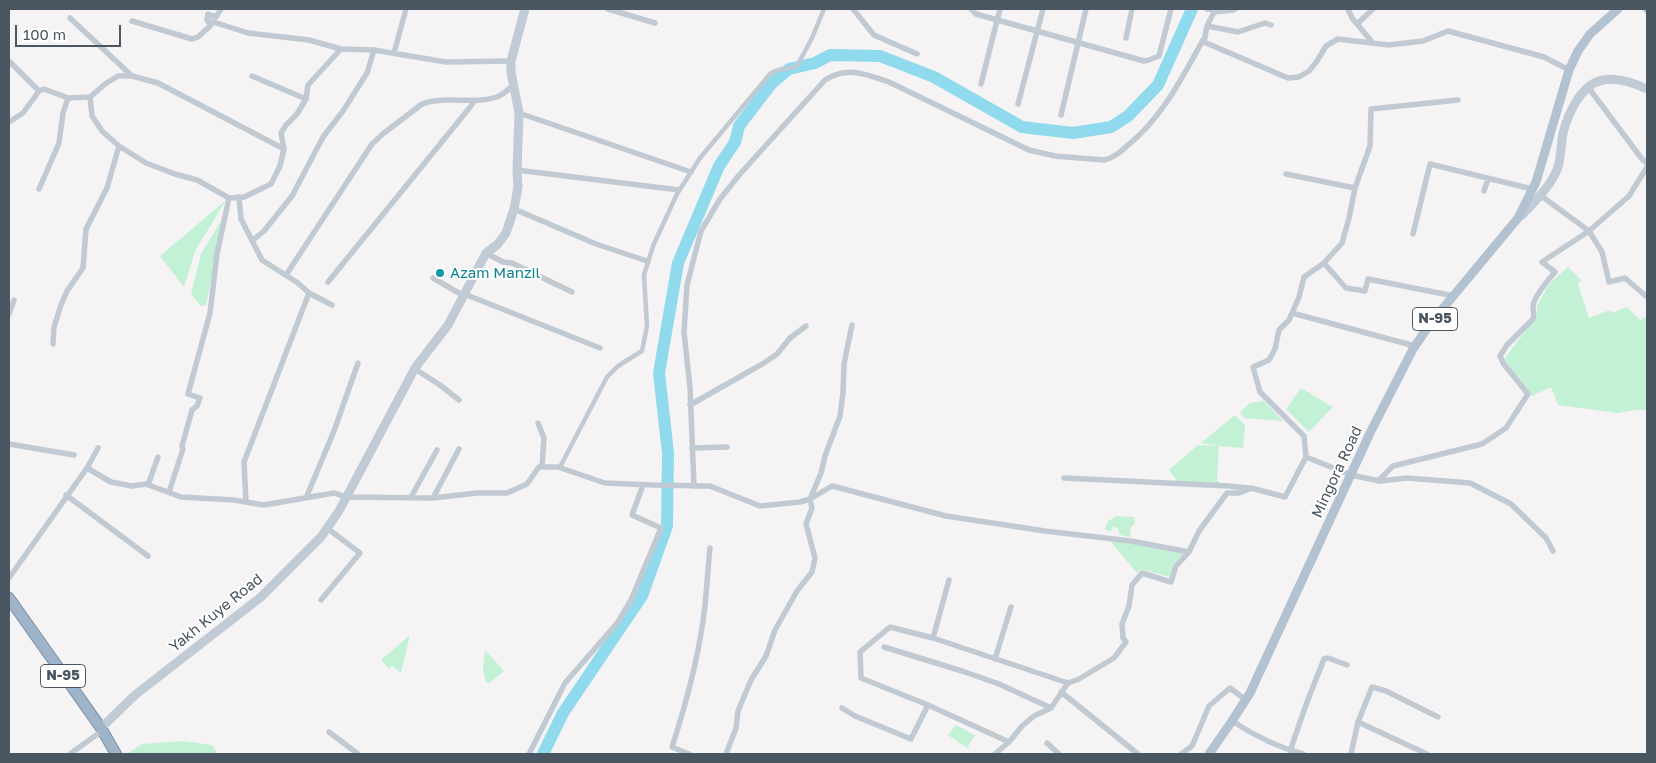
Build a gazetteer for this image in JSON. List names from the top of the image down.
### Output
{
  "streets": {
    "highway": ["N-95"],
    "main road": ["Mingora Road", "Yakh Kuye Road"]
  },
  "crossings": [
    ["N-95", "Mingora Road"],
    ["N-95", "Yakh Kuye Road"]
  ],
  "places": ["Azam Manzil"],
  "scale_bar": "100 m"
}
